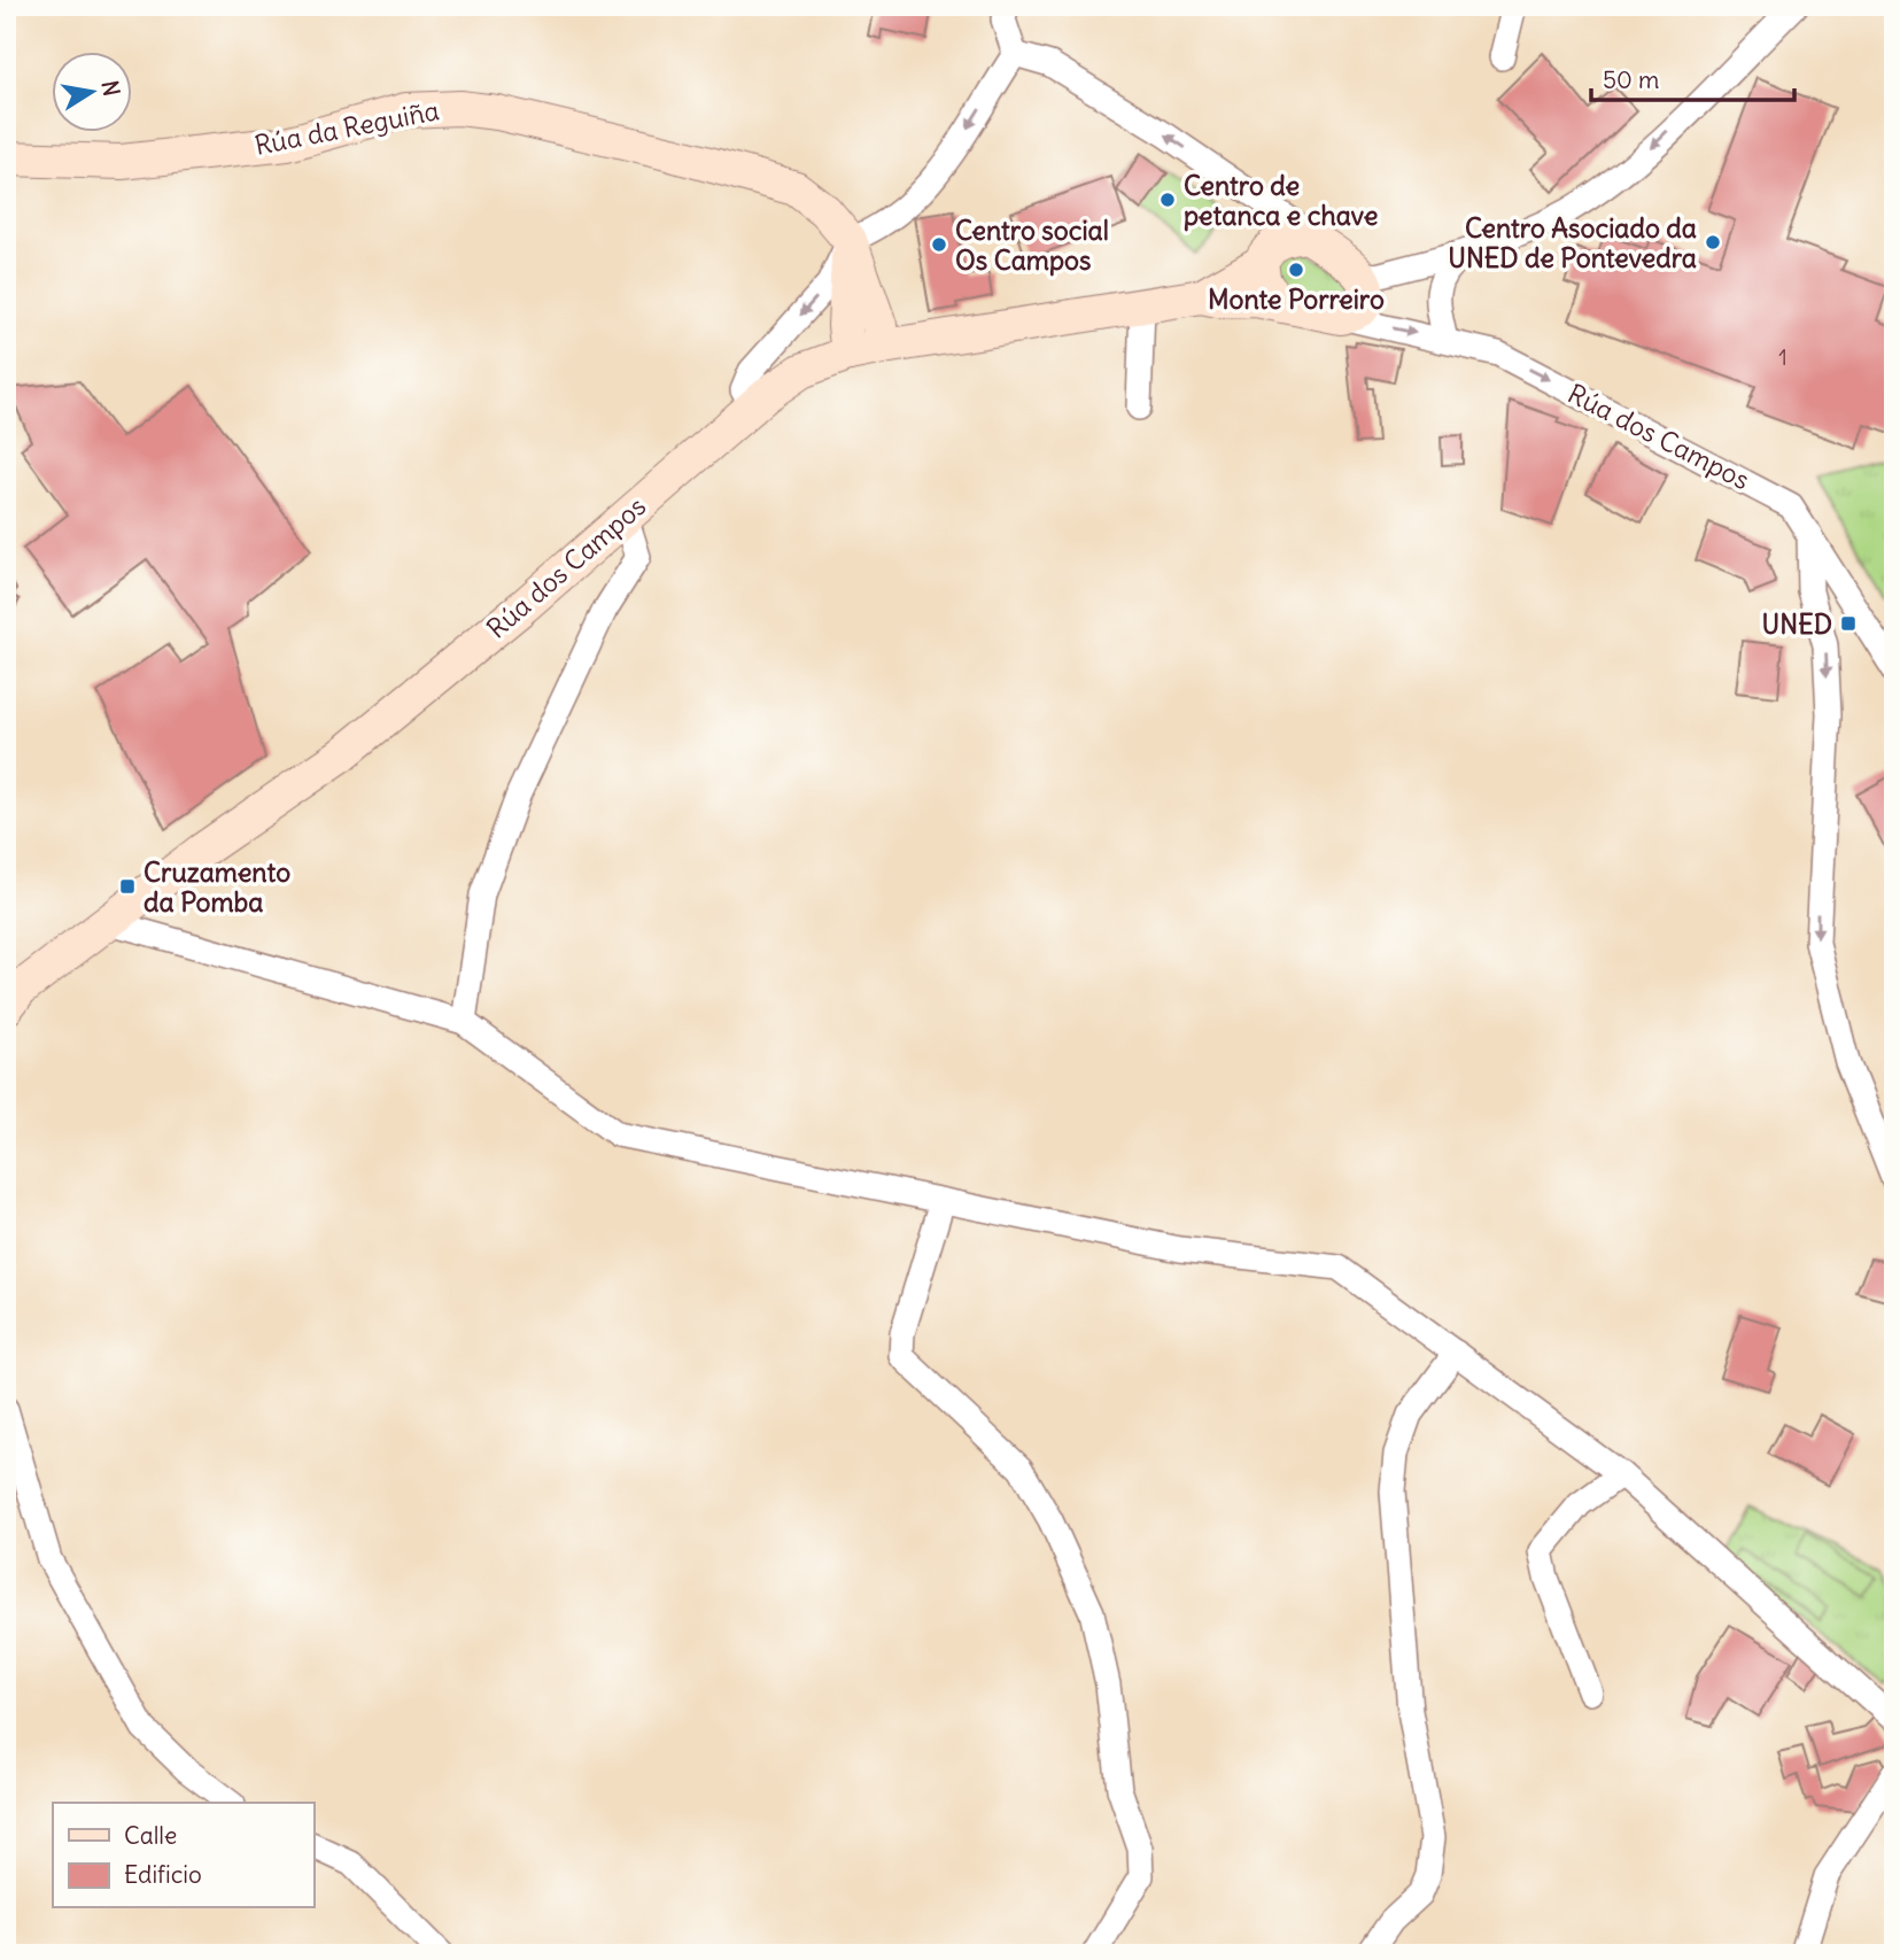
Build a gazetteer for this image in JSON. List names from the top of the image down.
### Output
{
  "streets": {
    "street": ["Rúa da Reguiña", "Rúa dos Campos"]
  },
  "crossings": [
    ["Rúa da Reguiña", "Rúa dos Campos"]
  ],
  "places": {
    "other": [
      "Centro de petanca e chave",
      "Centro Asociado da UNED de Pontevedra",
      "Centro social Os Campos",
      "Monte Porreiro"
    ],
    "transit": ["UNED", "Cruzamento da Pomba"]
  },
  "house_numbers": ["1"],
  "legend": ["Calle", "Edificio"],
  "scale_bar": "50 m",
  "north": "right"
}
